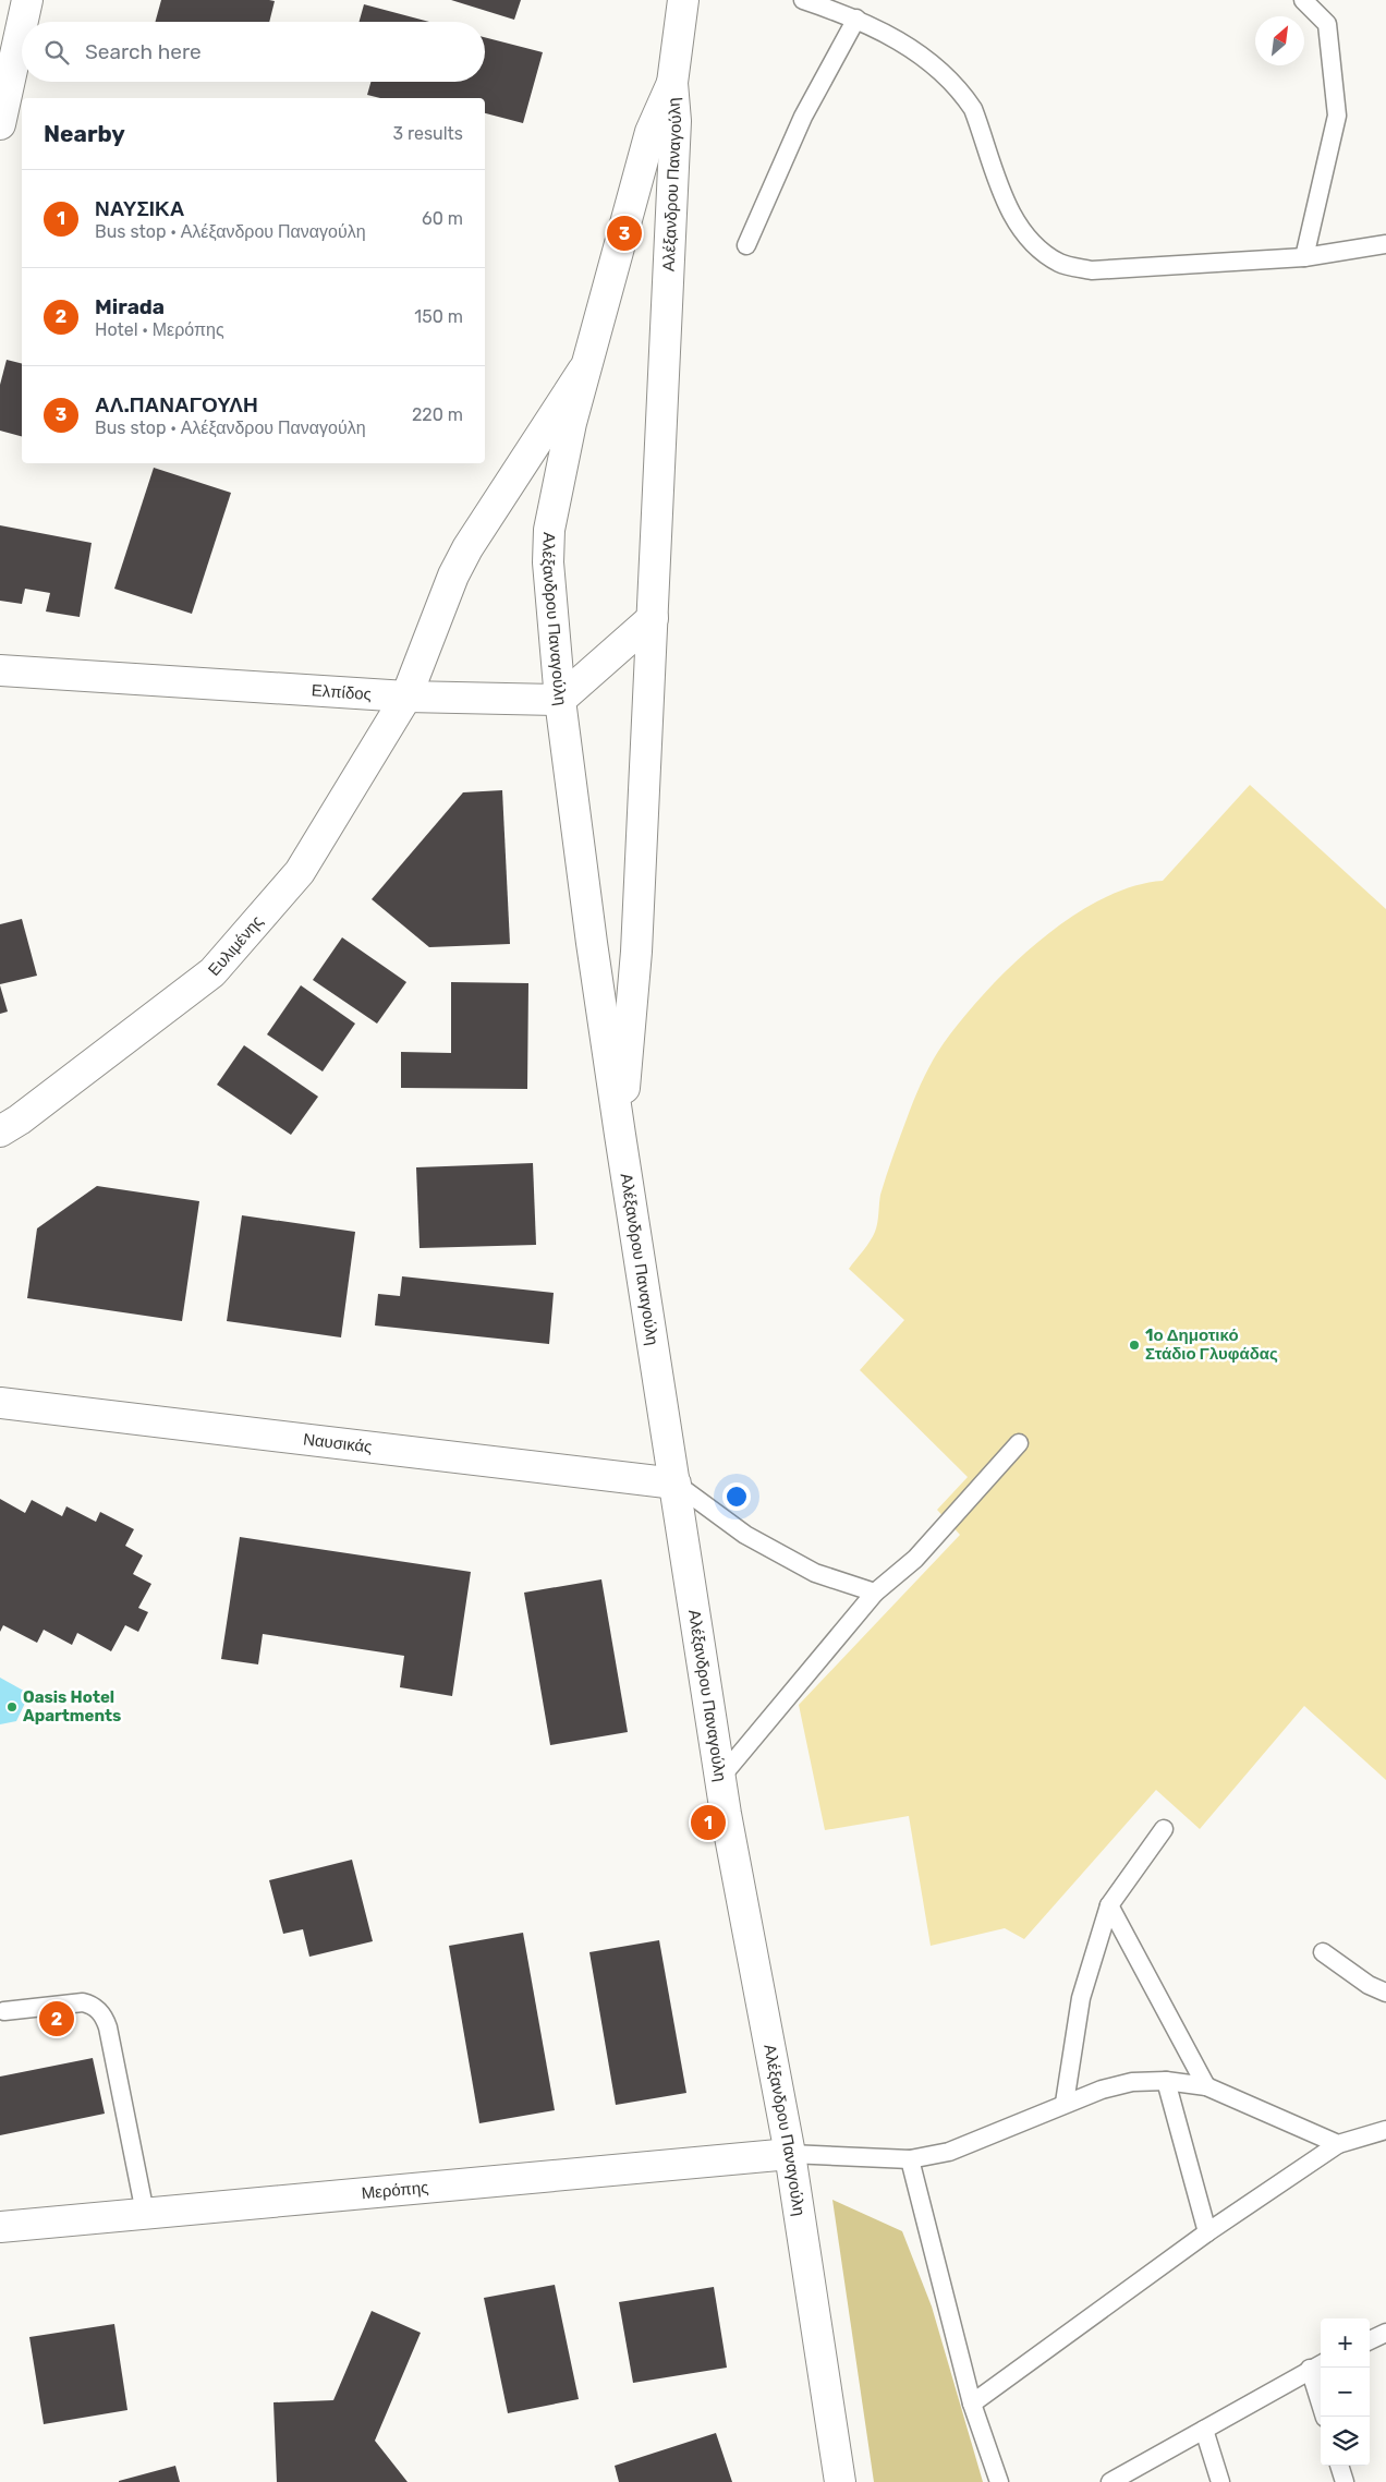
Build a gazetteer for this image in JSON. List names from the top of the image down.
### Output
{
  "streets": {
    "street": [
      "Αλέξανδρου Παναγούλη",
      "Ελπίδος",
      "Ευλιμένης",
      "Ναυσικάς",
      "Μερόπης"
    ]
  },
  "crossings": [
    ["Αλέξανδρου Παναγούλη", "Ελπίδος"],
    ["Αλέξανδρου Παναγούλη", "Ευλιμένης"],
    ["Αλέξανδρου Παναγούλη", "Ναυσικάς"],
    ["Αλέξανδρου Παναγούλη", "Μερόπης"],
    ["Ελπίδος", "Ευλιμένης"]
  ],
  "places": ["1ο Δημοτικό Στάδιο Γλυφάδας", "Oasis Hotel Apartments"],
  "north": "top right",
  "page": {
    "search": "Search here",
    "heading": ["Nearby", "3 results"],
    "list": [
      {
        "mark": "1",
        "name": "ΝΑΥΣΙΚΑ",
        "note": "Bus stop · Αλέξανδρου Παναγούλη",
        "value": "60 m"
      },
      {
        "mark": "2",
        "name": "Mirada",
        "note": "Hotel · Μερόπης",
        "value": "150 m"
      },
      {
        "mark": "3",
        "name": "ΑΛ.ΠΑΝΑΓΟΥΛΗ",
        "note": "Bus stop · Αλέξανδρου Παναγούλη",
        "value": "220 m"
      }
    ],
    "pins": ["3", "1", "2"],
    "map_buttons": ["+", "−"]
  }
}
